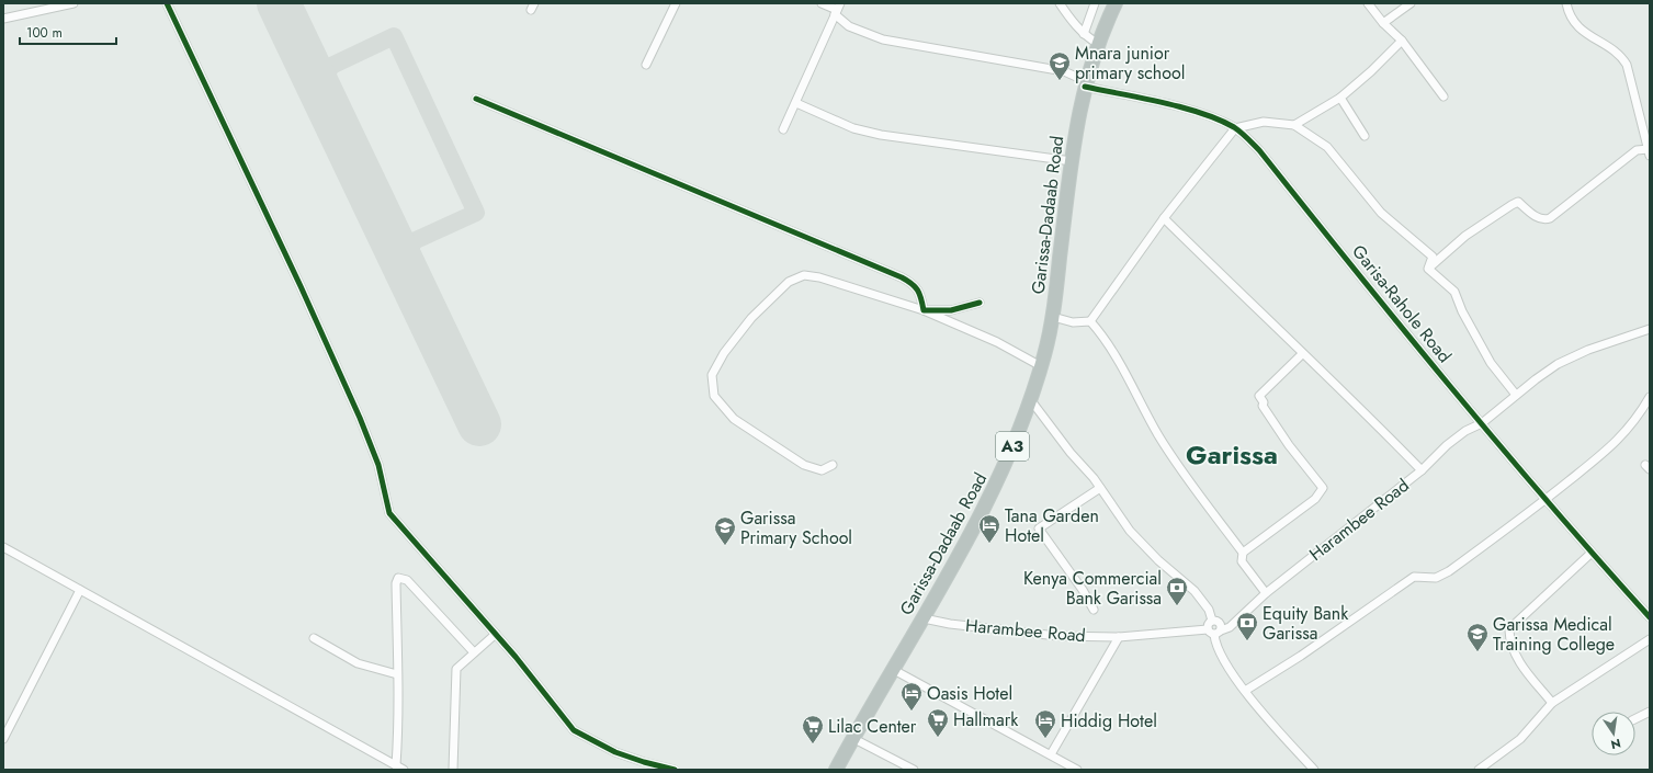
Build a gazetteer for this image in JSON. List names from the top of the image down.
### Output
{
  "streets": {
    "highway": ["Garissa-Dadaab Road", "A3"],
    "street": ["Garisa-Rahole Road", "Harambee Road"]
  },
  "crossings": [
    ["Garissa-Dadaab Road", "Garisa-Rahole Road"],
    ["Garissa-Dadaab Road", "A3"],
    ["Garissa-Dadaab Road", "Harambee Road"],
    ["Garisa-Rahole Road", "A3"],
    ["Garisa-Rahole Road", "Harambee Road"]
  ],
  "districts": ["Garissa"],
  "places": {
    "school or university": ["Mnara junior primary school", "Garissa Primary School", "Garissa Medical Training College"],
    "hotel": ["Tana Garden Hotel", "Oasis Hotel", "Hiddig Hotel"],
    "bank": ["Kenya Commercial Bank Garissa", "Equity Bank Garissa"],
    "supermarket": ["Hallmark", "Lilac Center"]
  },
  "scale_bar": "100 m",
  "north": "bottom"
}
